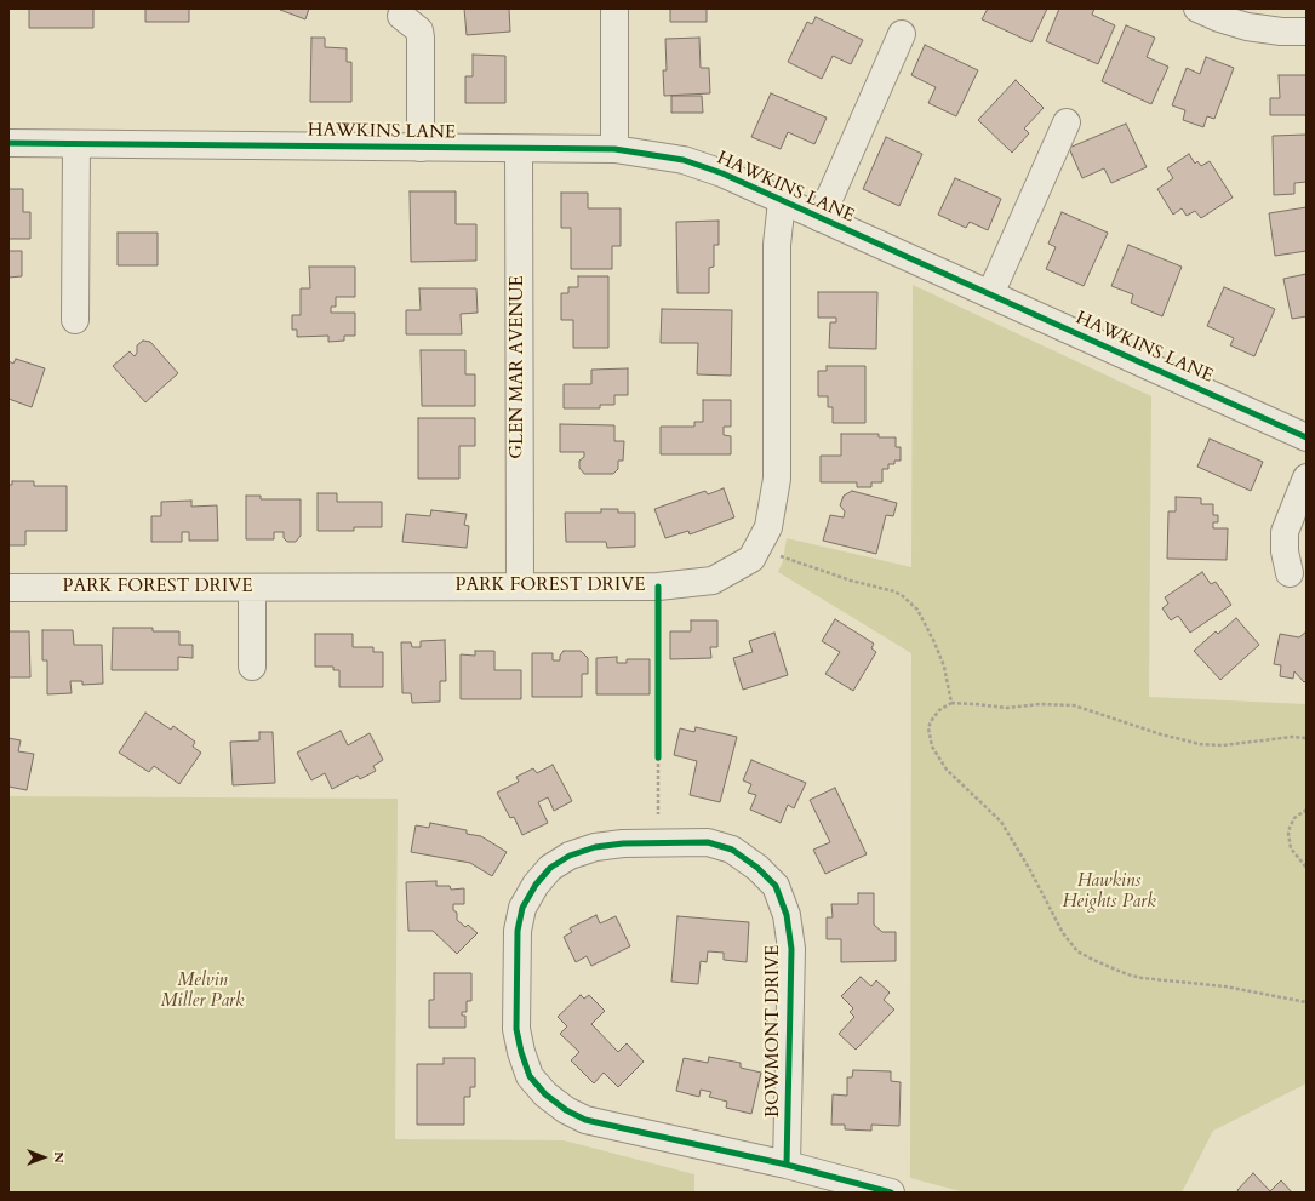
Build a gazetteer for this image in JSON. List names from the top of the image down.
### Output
{
  "streets": {
    "street": [
      "HAWKINS LANE",
      "GLEN MAR AVENUE",
      "PARK FOREST DRIVE",
      "BOWMONT DRIVE"
    ]
  },
  "crossings": [
    ["HAWKINS LANE", "GLEN MAR AVENUE"],
    ["HAWKINS LANE", "PARK FOREST DRIVE"],
    ["GLEN MAR AVENUE", "PARK FOREST DRIVE"]
  ],
  "parks": ["Hawkins Heights Park", "Melvin Miller Park"],
  "north": "right"
}
